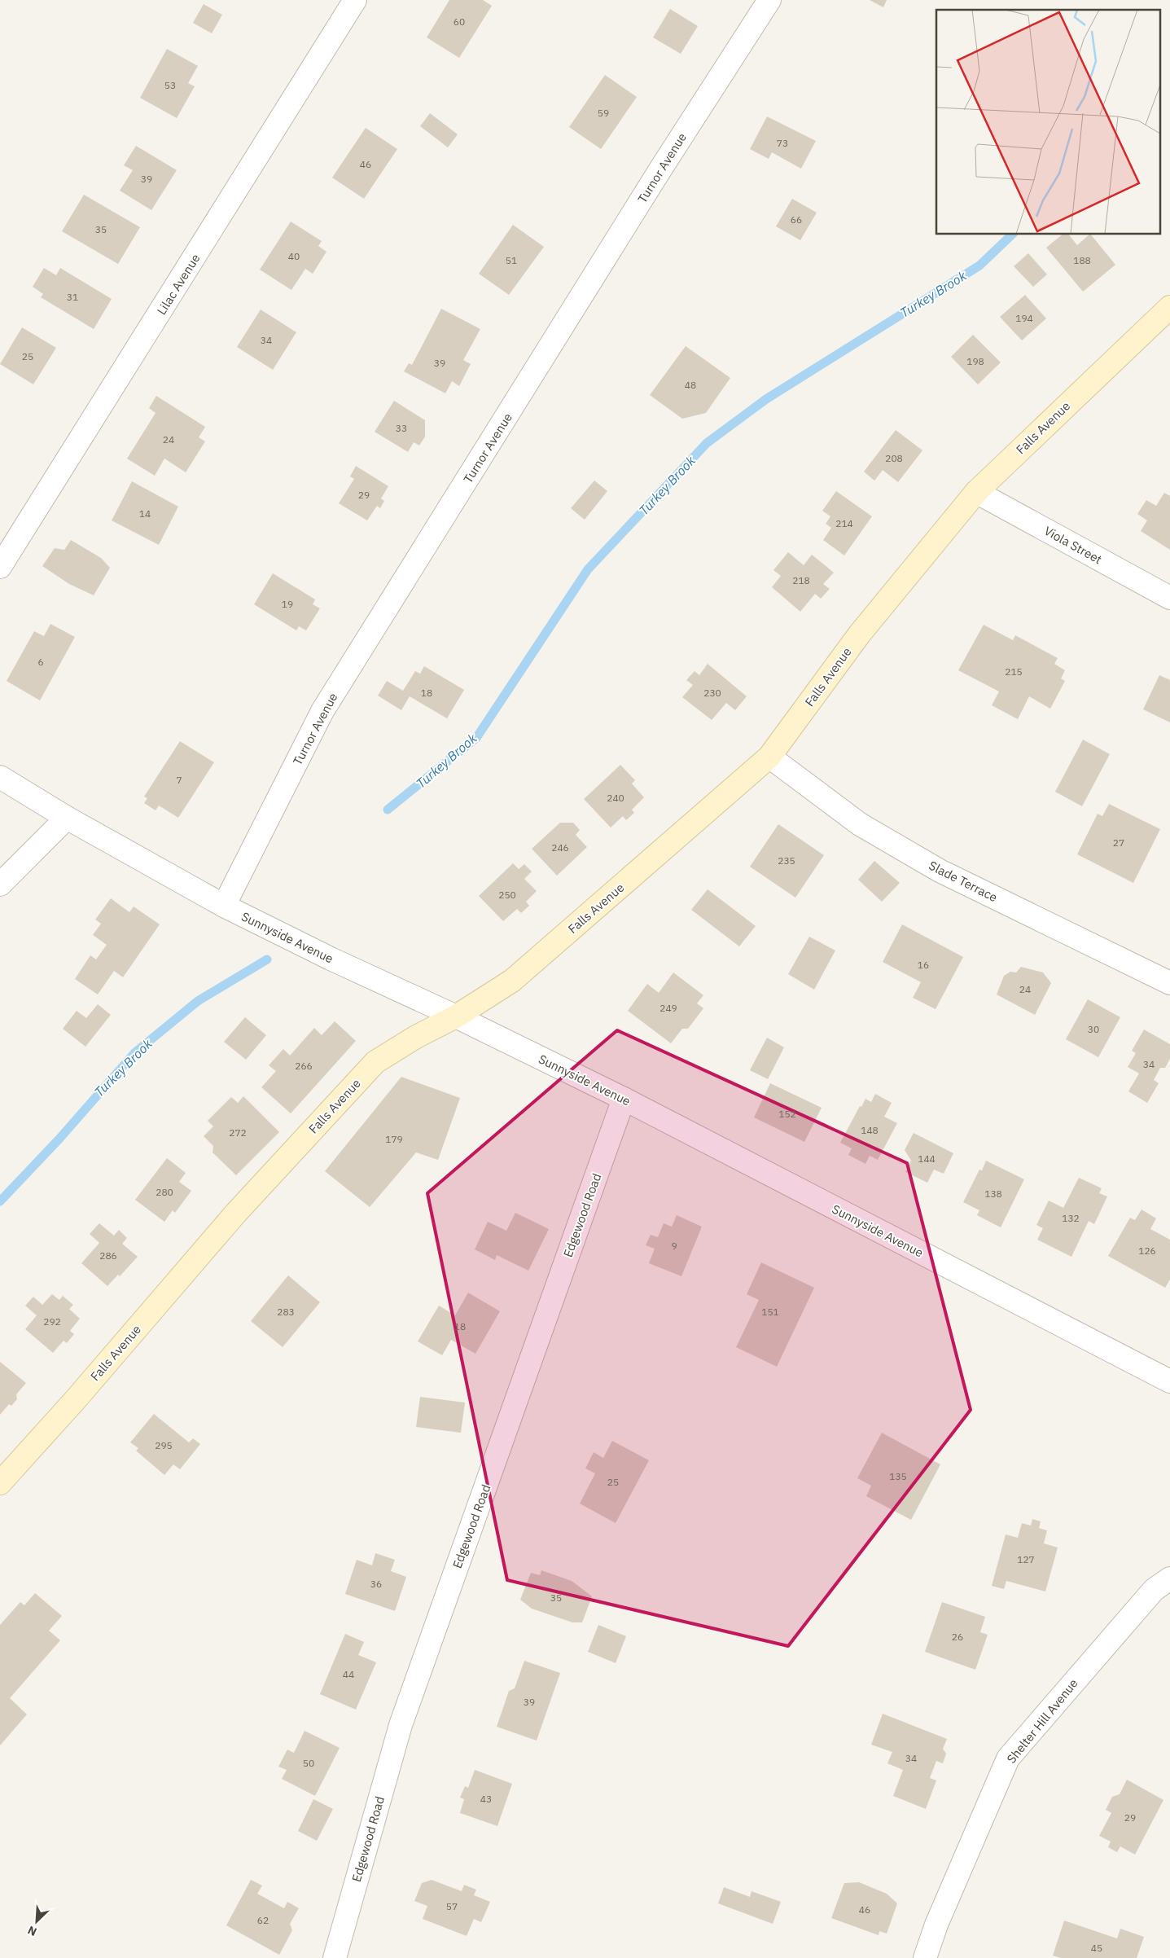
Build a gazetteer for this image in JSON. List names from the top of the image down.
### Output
{
  "streets": {
    "main road": ["Falls Avenue"],
    "street": [
      "Turnor Avenue",
      "Lilac Avenue",
      "Viola Street",
      "Slade Terrace",
      "Sunnyside Avenue",
      "Edgewood Road",
      "Shelter Hill Avenue"
    ]
  },
  "crossings": [
    ["Turnor Avenue", "Sunnyside Avenue"],
    ["Falls Avenue", "Viola Street"],
    ["Falls Avenue", "Slade Terrace"],
    ["Falls Avenue", "Sunnyside Avenue"],
    ["Sunnyside Avenue", "Edgewood Road"]
  ],
  "water": ["Turkey Brook"],
  "house_numbers": [
    "60",
    "53",
    "59",
    "73",
    "46",
    "39",
    "66",
    "35",
    "40",
    "51",
    "188",
    "31",
    "194",
    "34",
    "25",
    "198",
    "39",
    "48",
    "33",
    "24",
    "208",
    "29",
    "14",
    "214",
    "218",
    "19",
    "6",
    "215",
    "18",
    "230",
    "7",
    "240",
    "27",
    "246",
    "235",
    "250",
    "16",
    "24",
    "249",
    "30",
    "34",
    "266",
    "152",
    "148",
    "272",
    "179",
    "144",
    "280",
    "138",
    "132",
    "9",
    "126",
    "286",
    "283",
    "151",
    "292",
    "18",
    "295",
    "135",
    "25",
    "127",
    "36",
    "35",
    "26",
    "44",
    "39",
    "34",
    "50",
    "43",
    "29",
    "57",
    "46",
    "62",
    "45"
  ],
  "north": "bottom left"
}
